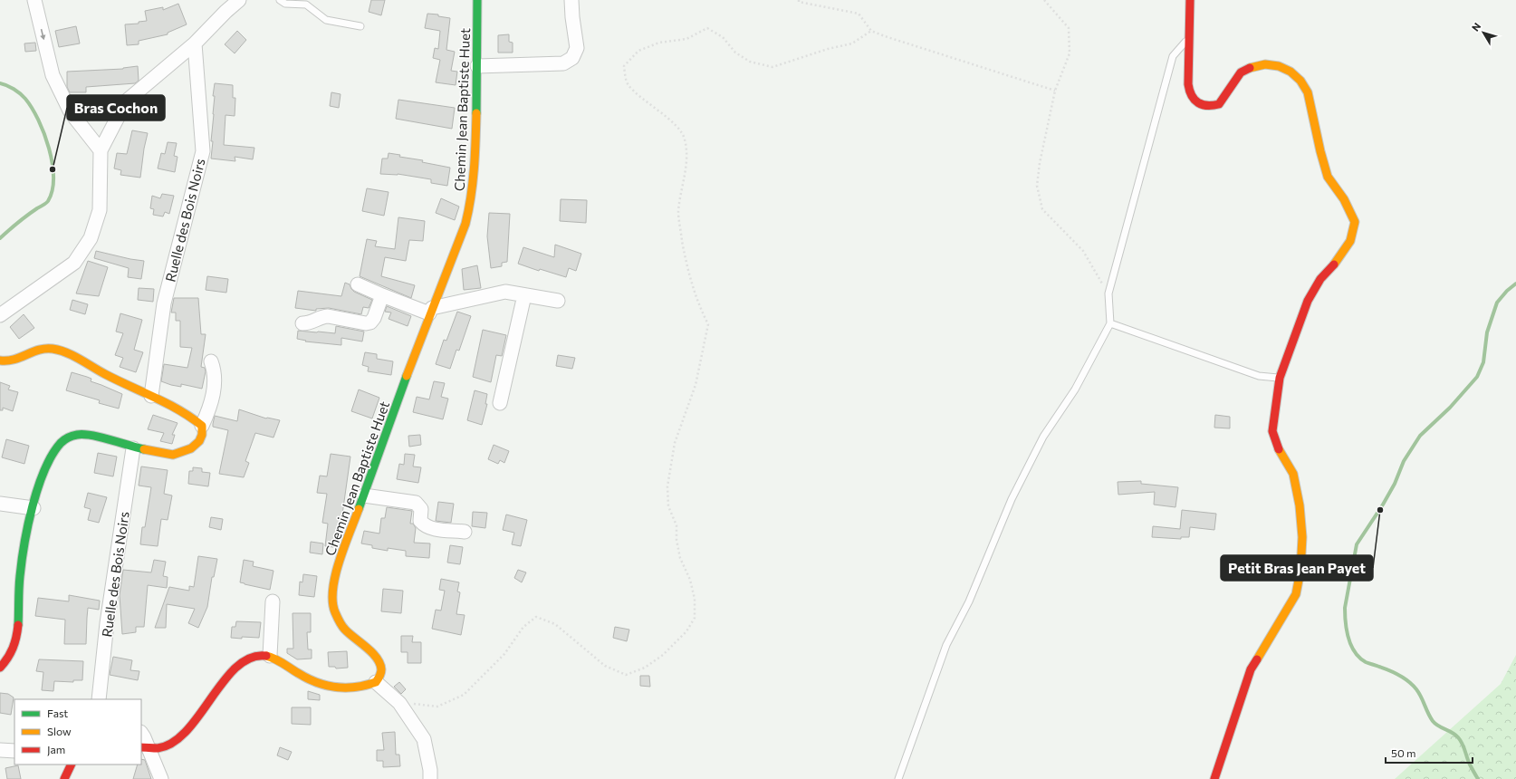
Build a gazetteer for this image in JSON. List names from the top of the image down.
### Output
{
  "streets": {
    "street": ["Chemin Jean Baptiste Huet", "Ruelle des Bois Noirs"]
  },
  "places": ["Bras Cochon", "Petit Bras Jean Payet"],
  "legend": ["Fast", "Slow", "Jam"],
  "scale_bar": "50 m",
  "north": "top left"
}
